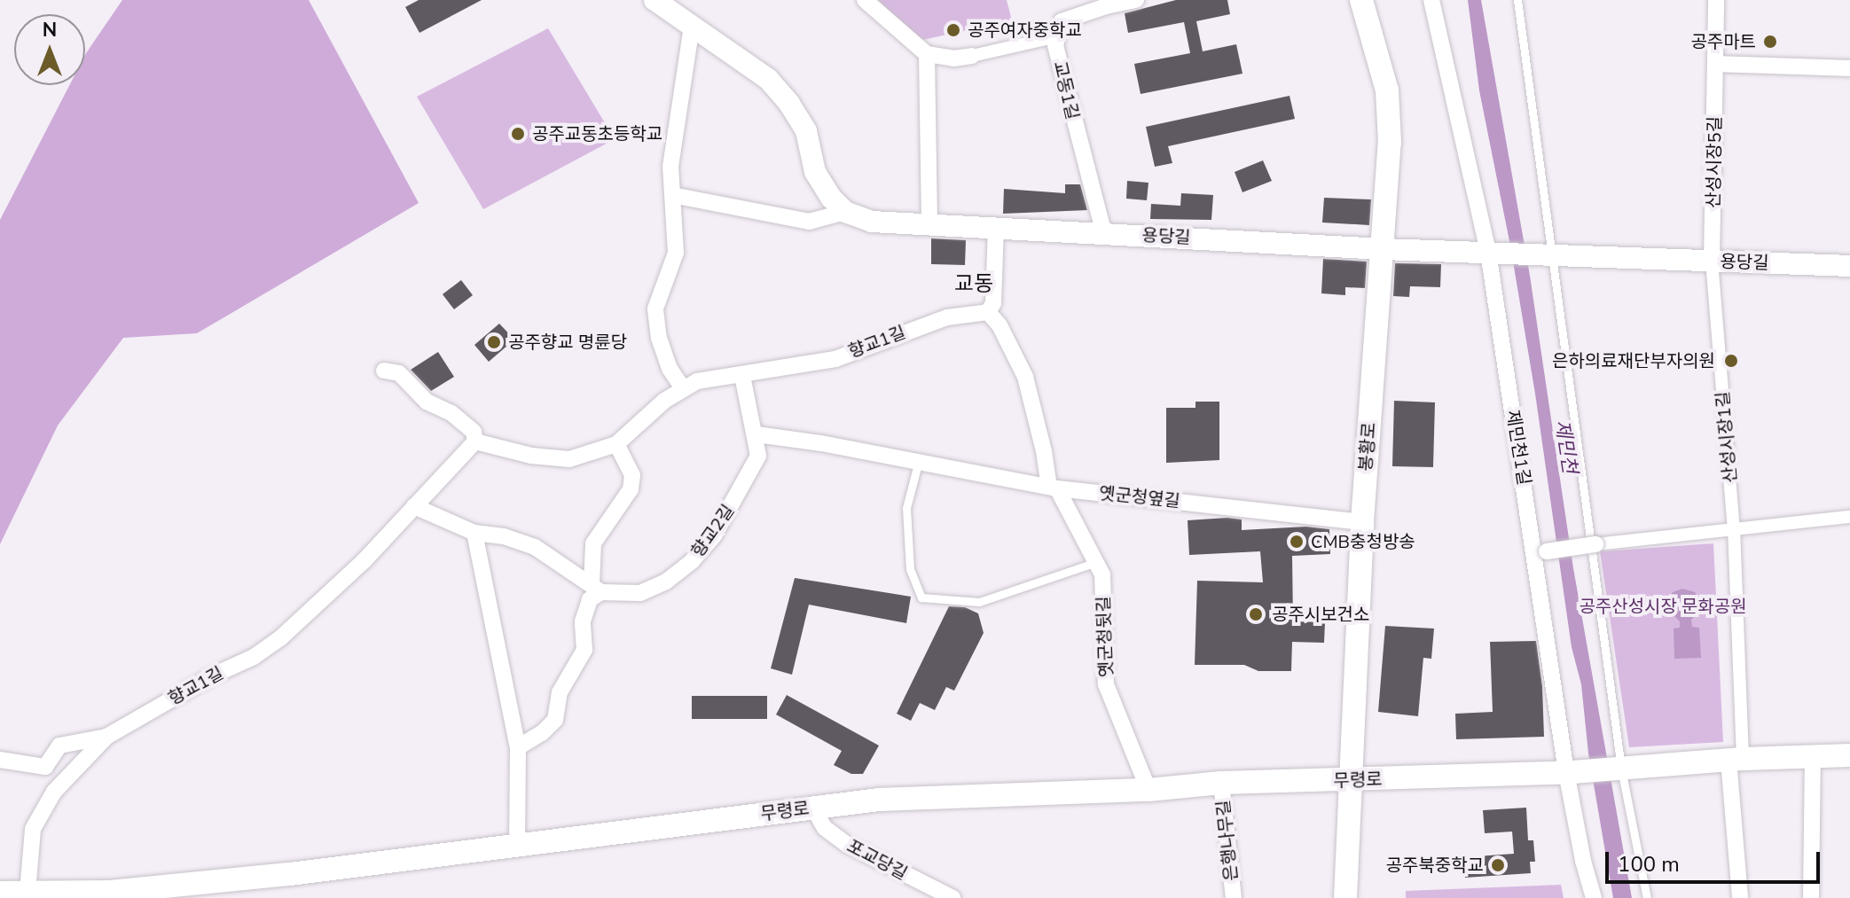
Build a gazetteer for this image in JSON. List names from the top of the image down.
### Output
{
  "streets": {
    "main road": ["봉황로", "무령로"],
    "street": [
      "교동1길",
      "산성시장5길",
      "용당길",
      "향교1길",
      "산성시장1길",
      "제민천1길",
      "옛군청옆길",
      "향교2길",
      "옛군청뒷길",
      "은행나무길",
      "포교당길"
    ]
  },
  "crossings": [
    ["교동1길", "용당길"],
    ["산성시장5길", "용당길"],
    ["산성시장5길", "산성시장1길"],
    ["용당길", "산성시장1길"],
    ["용당길", "봉황로"],
    ["용당길", "제민천1길"],
    ["향교1길", "향교2길"],
    ["향교1길", "옛군청뒷길"],
    ["향교1길", "무령로"],
    ["봉황로", "옛군청옆길"],
    ["봉황로", "무령로"],
    ["제민천1길", "무령로"],
    ["옛군청옆길", "향교2길"],
    ["옛군청옆길", "옛군청뒷길"],
    ["옛군청뒷길", "무령로"],
    ["무령로", "은행나무길"],
    ["무령로", "포교당길"]
  ],
  "districts": ["교동"],
  "water": ["제민천"],
  "parks": ["공주산성시장 문화공원"],
  "places": [
    "공주여자중학교",
    "공주마트",
    "공주교동초등학교",
    "공주향교 명륜당",
    "은하의료재단부자의원",
    "CMB충청방송",
    "공주시보건소",
    "공주북중학교"
  ],
  "scale_bar": "100 m",
  "north": "top"
}
